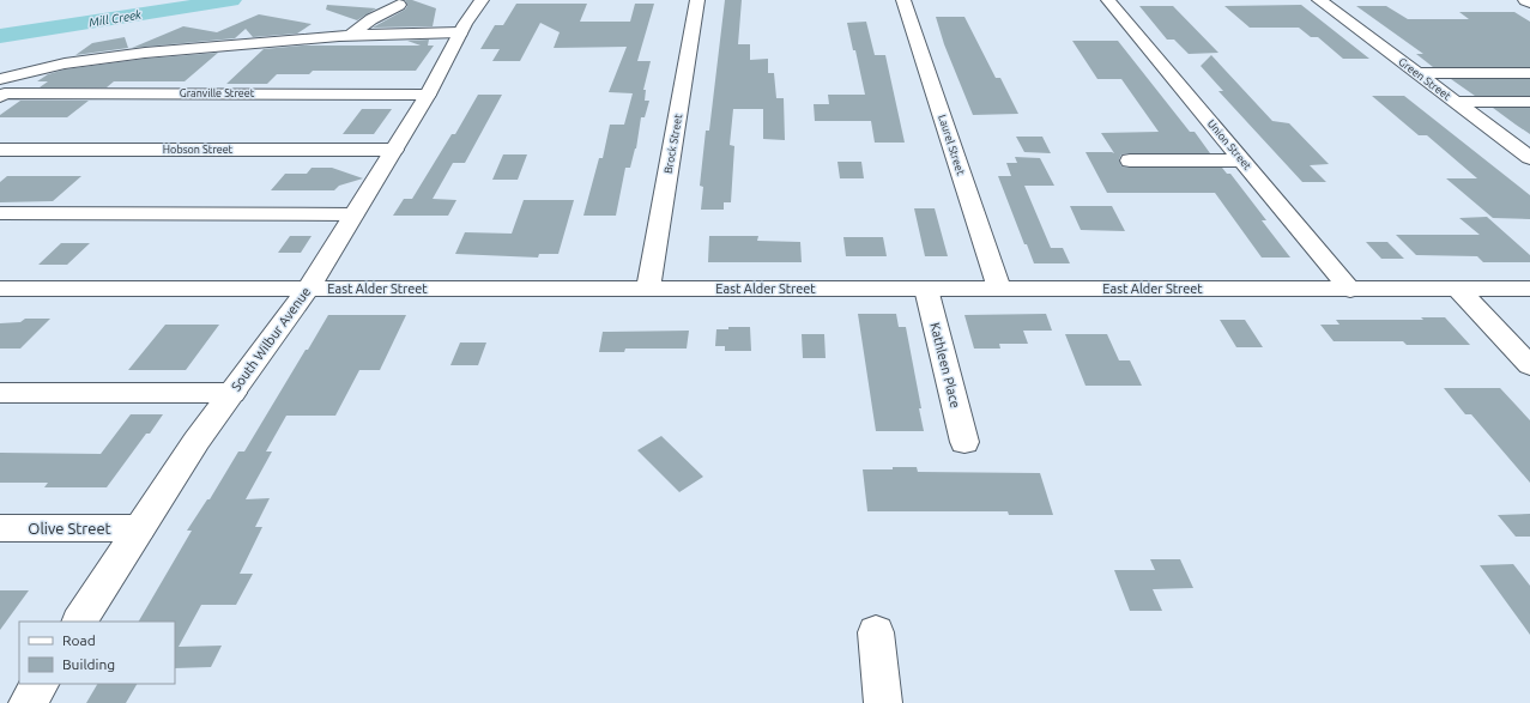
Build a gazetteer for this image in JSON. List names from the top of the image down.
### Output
{
  "streets": {
    "street": [
      "Green Street",
      "Granville Street",
      "Brock Street",
      "Laurel Street",
      "Union Street",
      "Hobson Street",
      "East Alder Street",
      "South Wilbur Avenue",
      "Kathleen Place",
      "Olive Street"
    ]
  },
  "crossings": [
    ["Granville Street", "South Wilbur Avenue"],
    ["Brock Street", "East Alder Street"],
    ["Laurel Street", "East Alder Street"],
    ["Union Street", "East Alder Street"],
    ["Hobson Street", "South Wilbur Avenue"],
    ["East Alder Street", "South Wilbur Avenue"],
    ["East Alder Street", "Kathleen Place"],
    ["South Wilbur Avenue", "Olive Street"]
  ],
  "water": ["Mill Creek"],
  "legend": ["Road", "Building"]
}
